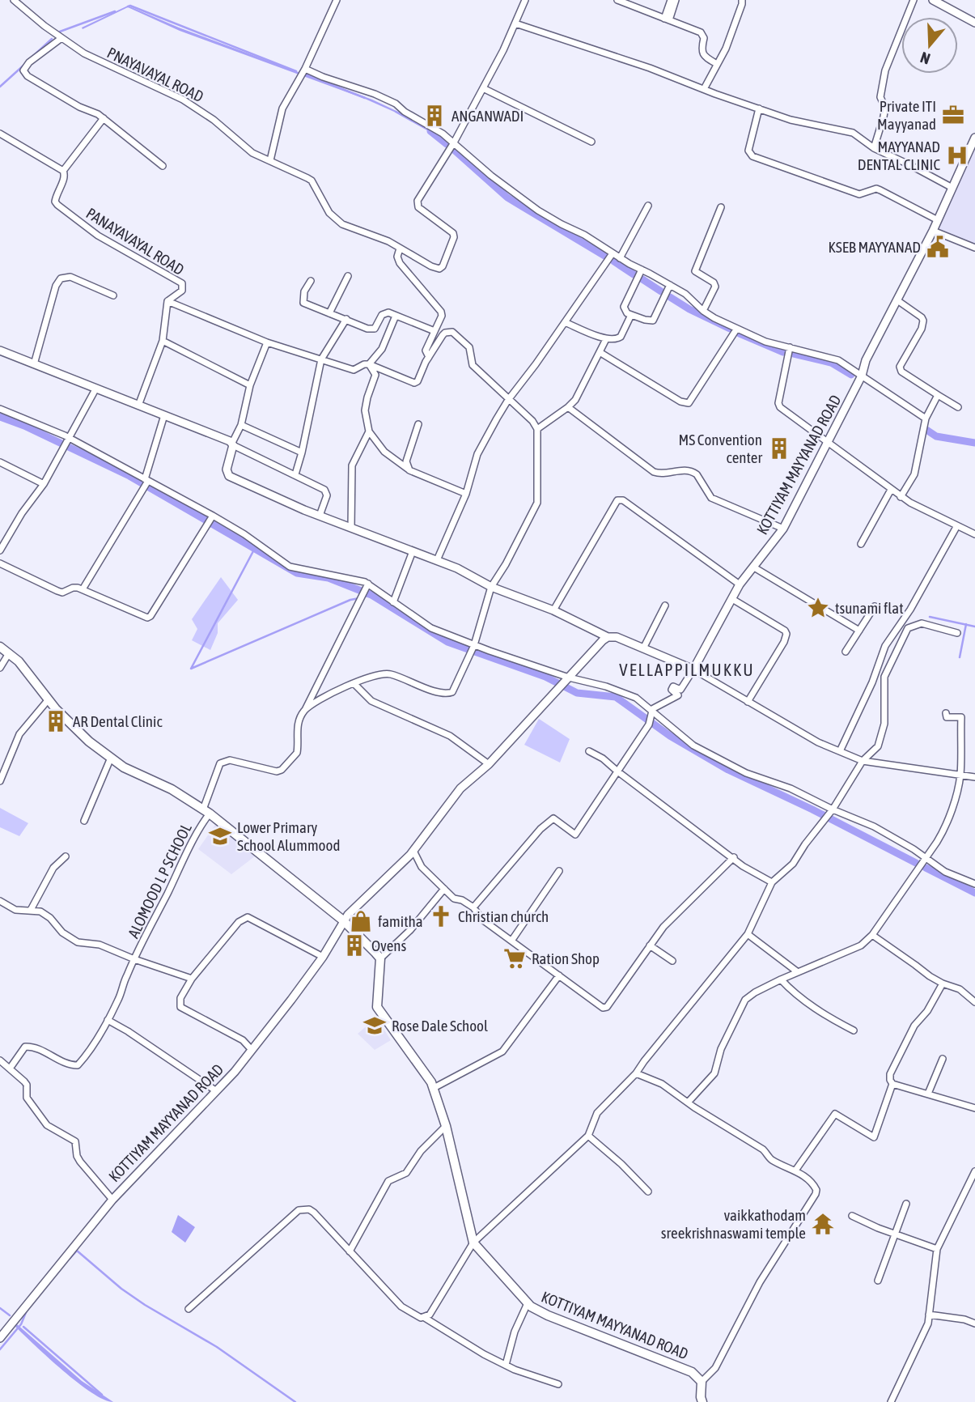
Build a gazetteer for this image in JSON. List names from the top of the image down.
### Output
{
  "streets": {
    "main road": ["KOTTIYAM MAYYANAD ROAD"],
    "street": ["PNAYAVAYAL ROAD", "PANAYAVAYAL ROAD", "ALOMOOD L P SCHOOL"]
  },
  "districts": ["VELLAPPILMUKKU"],
  "places": {
    "office": ["Private ITI Mayyanad"],
    "building": [
      "ANGANWADI",
      "MS Convention center",
      "AR Dental Clinic",
      "Ovens"
    ],
    "hospital": ["MAYYANAD DENTAL CLINIC"],
    "public building": ["KSEB MAYYANAD"],
    "place": ["tsunami flat"],
    "school or university": ["Lower Primary School Alummood", "Rose Dale School"],
    "church": ["Christian church"],
    "shop": ["famitha"],
    "supermarket": ["Ration Shop"],
    "temple": ["vaikkathodam sreekrishnaswami temple"]
  },
  "north": "bottom"
}
